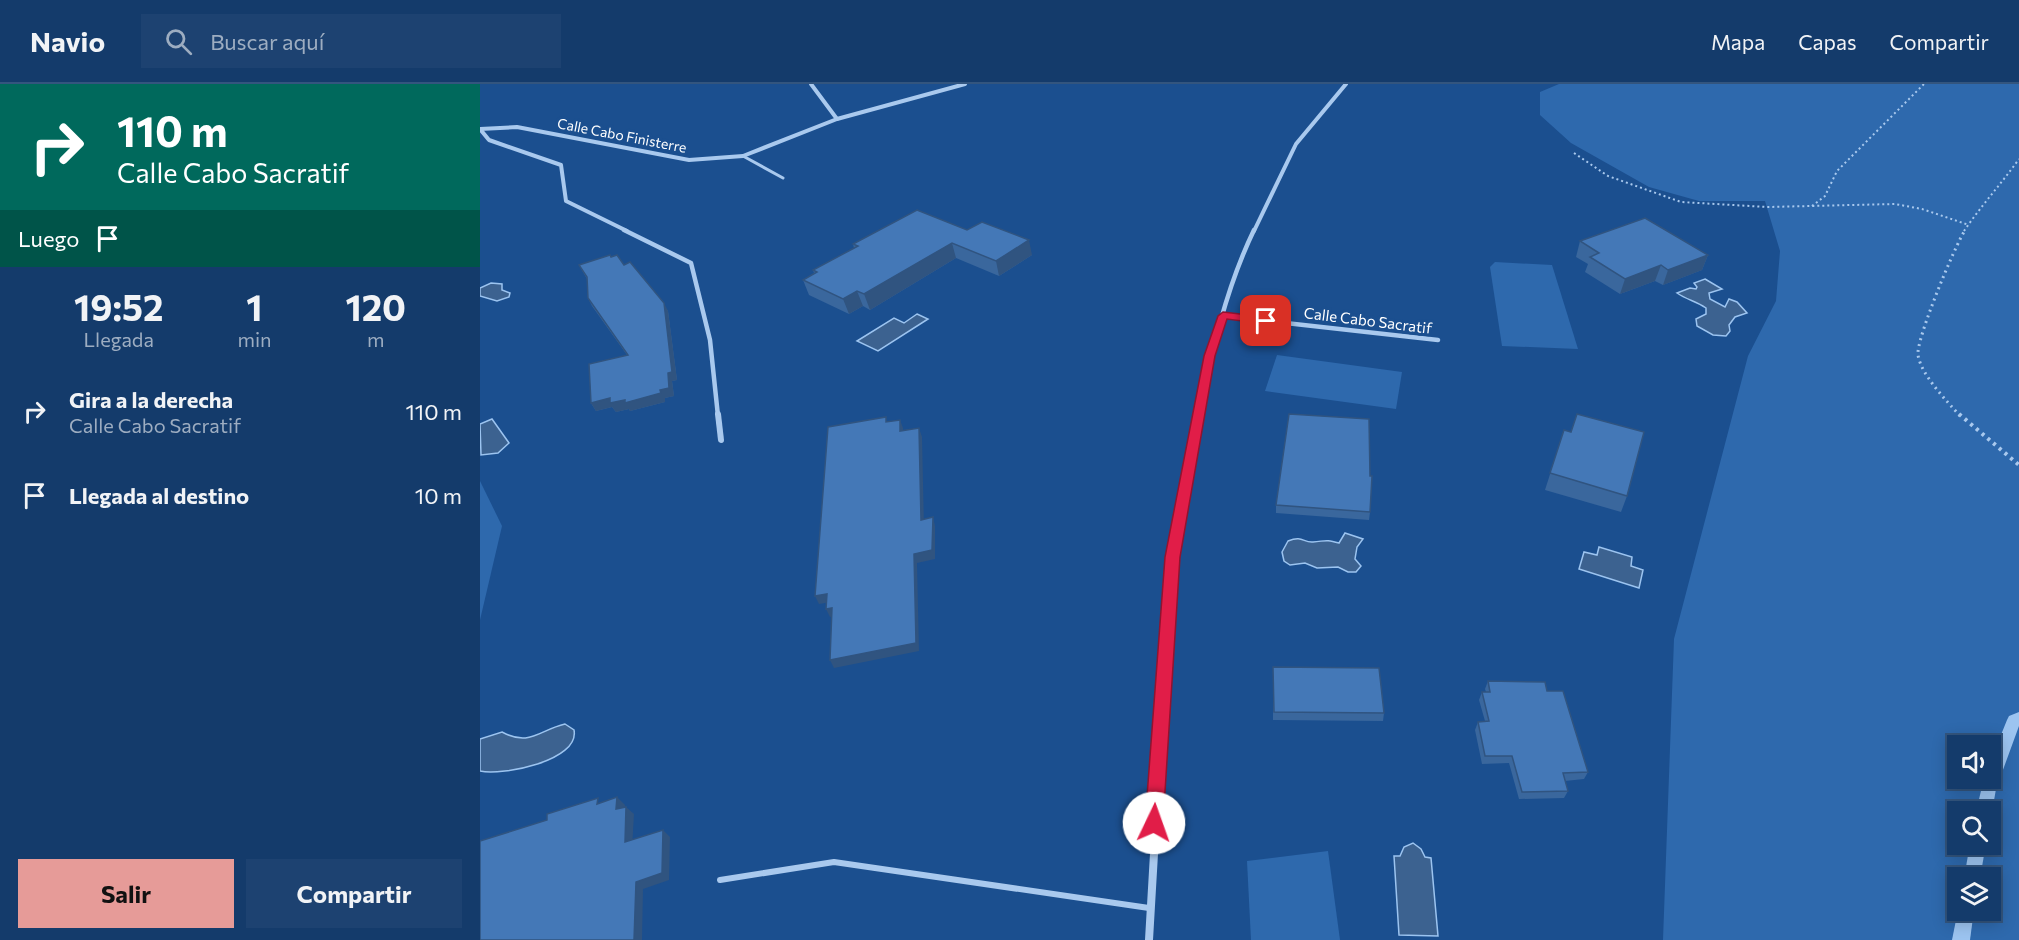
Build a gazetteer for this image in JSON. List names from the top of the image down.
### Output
{
  "streets": {
    "street": ["Calle Cabo Finisterre", "Calle Cabo Sacratif"]
  },
  "page": {
    "header": "Navio",
    "search": "Buscar aquí",
    "nav": ["Mapa", "Capas", "Compartir"],
    "turn": ["110 m", "Calle Cabo Sacratif"],
    "then": "Luego",
    "eta": [
      "19:52",
      "Llegada",
      "1",
      "min",
      "120",
      "m"
    ],
    "list": [
      {
        "name": "Gira a la derecha",
        "note": "Calle Cabo Sacratif",
        "value": "110 m"
      },
      {
        "name": "Llegada al destino",
        "value": "10 m"
      }
    ],
    "buttons": ["Salir", "Compartir"]
  }
}
